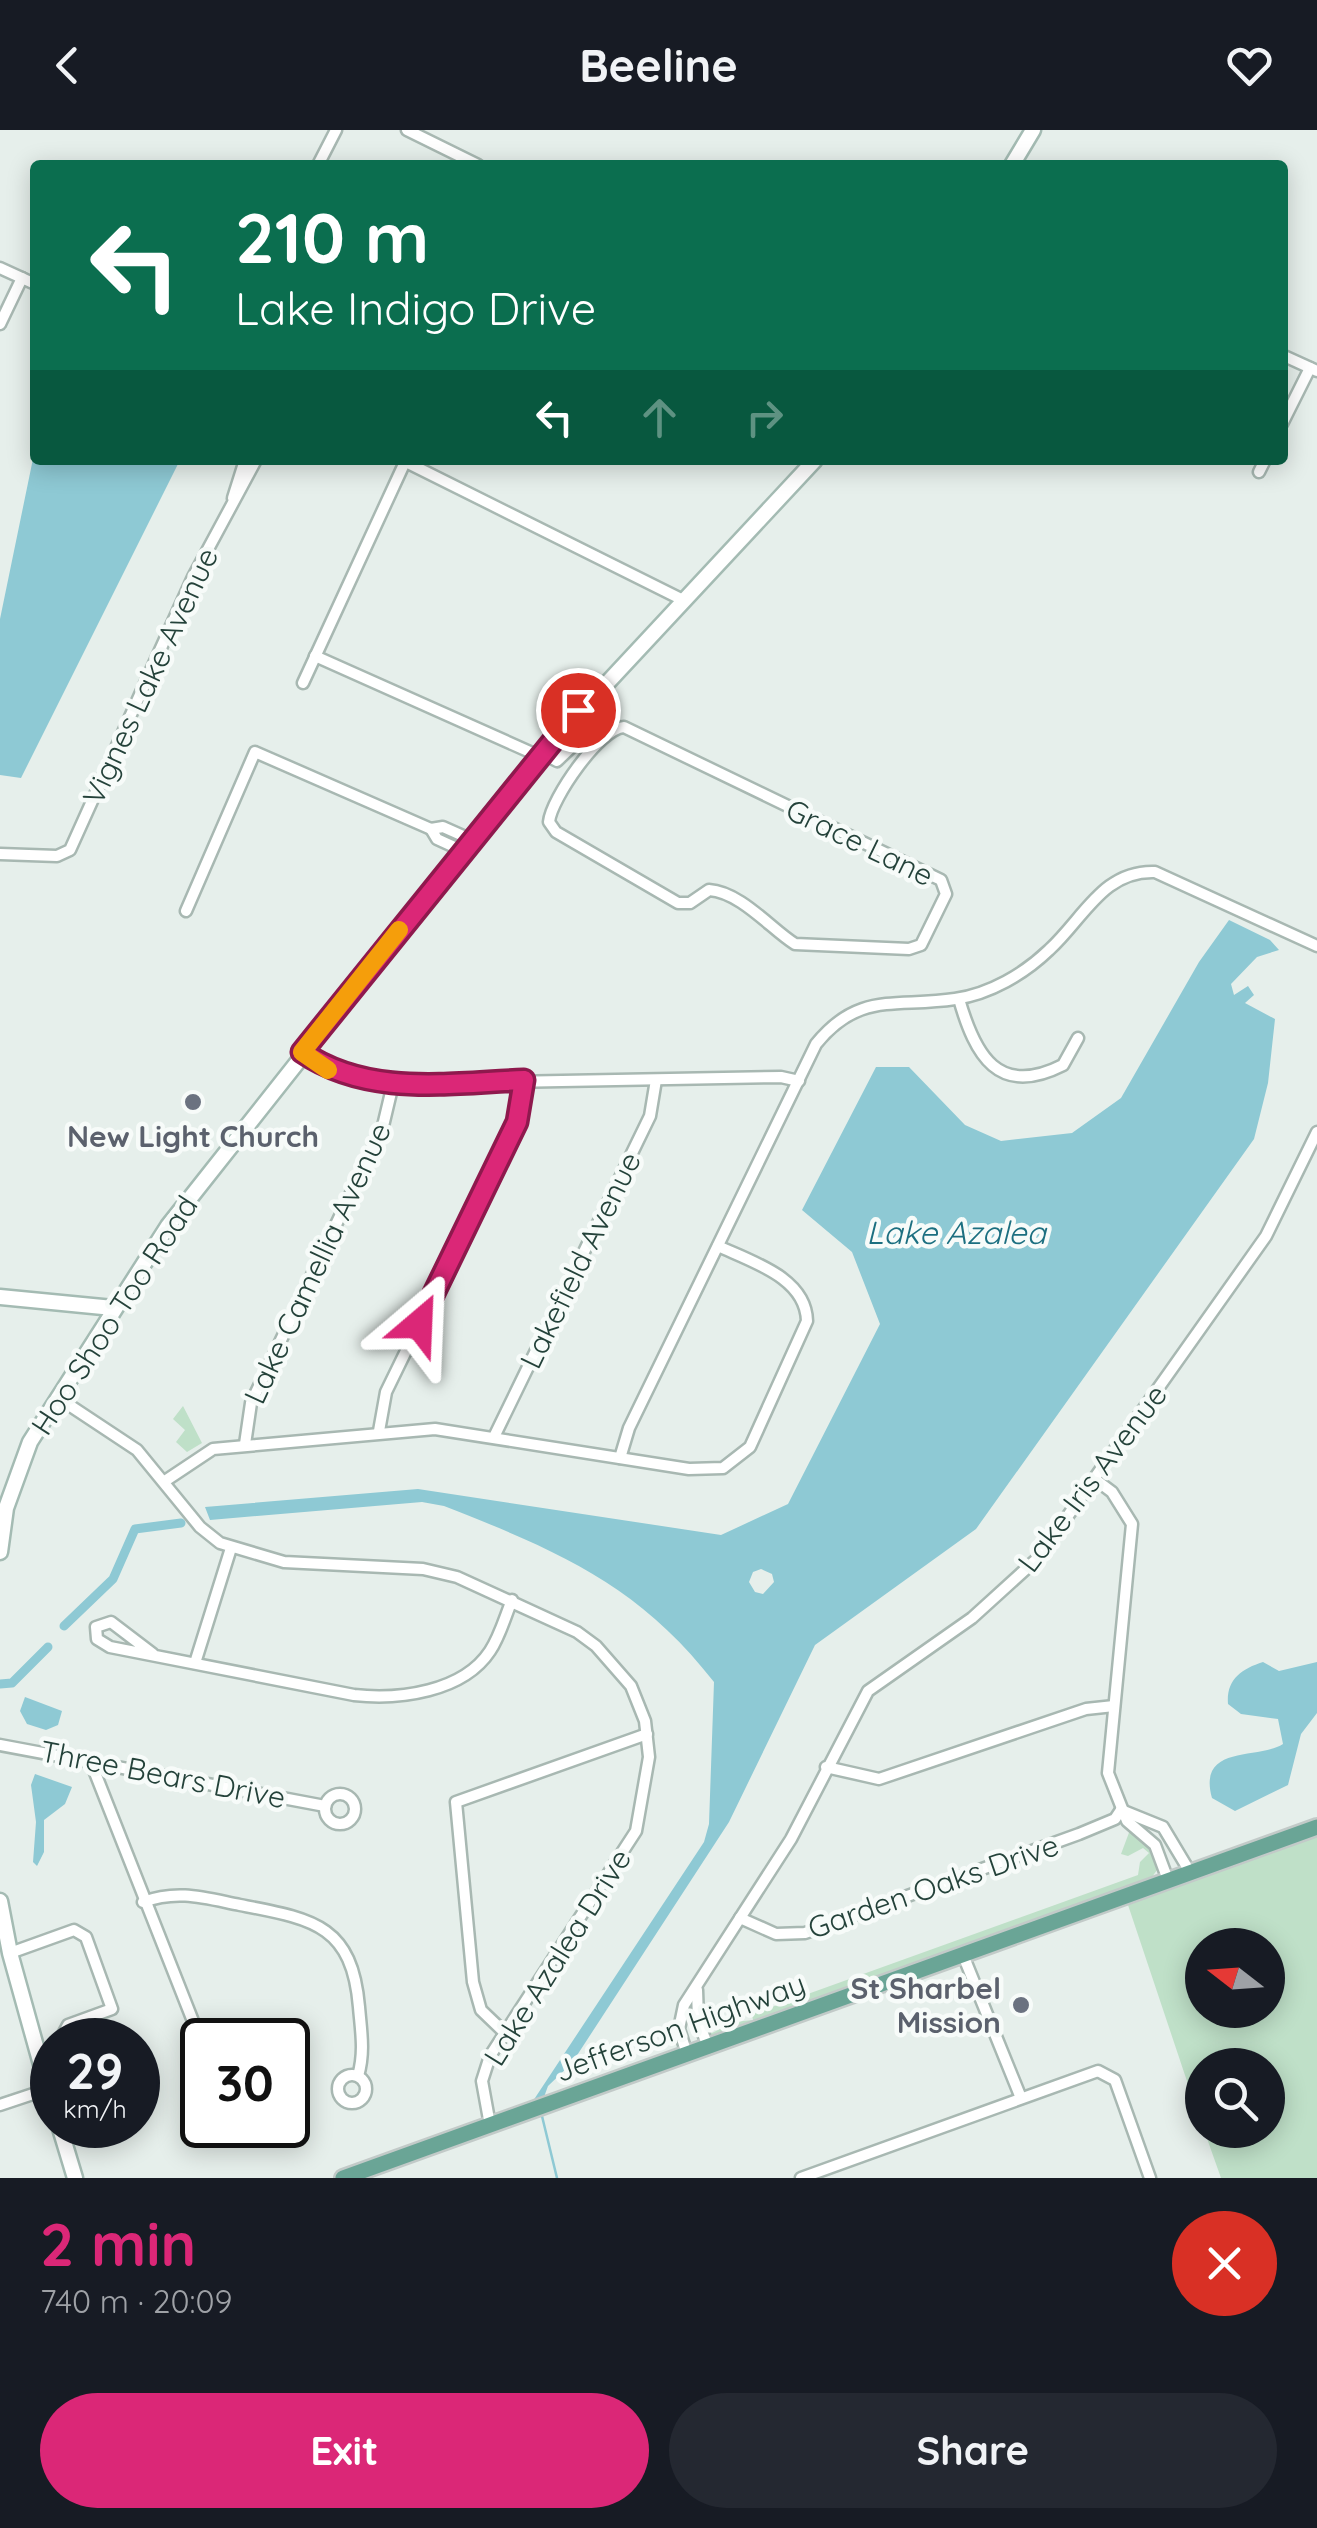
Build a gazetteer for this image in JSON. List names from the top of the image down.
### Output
{
  "streets": {
    "main road": ["Jefferson Highway"],
    "street": [
      "Vignes Lake Avenue",
      "Grace Lane",
      "Lakefield Avenue",
      "Lake Camellia Avenue",
      "Hoo Shoo Too Road",
      "Lake Iris Avenue",
      "Three Bears Drive",
      "Garden Oaks Drive",
      "Lake Azalea Drive"
    ]
  },
  "crossings": [
    ["Hoo Shoo Too Road", "Lake Azalea Drive"],
    ["Lake Iris Avenue", "Garden Oaks Drive"],
    ["Lake Iris Avenue", "Jefferson Highway"],
    ["Lake Azalea Drive", "Jefferson Highway"]
  ],
  "water": ["Lake Azalea"],
  "places": ["New Light Church", "St Sharbel Mission"],
  "north": "left",
  "page": {
    "header": "Beeline",
    "turn": ["210 m", "Lake Indigo Drive"],
    "speed": "29 km/h",
    "limit": "30",
    "heading": ["2 min", "740 m · 20:09"],
    "buttons": ["Exit", "Share"]
  }
}
